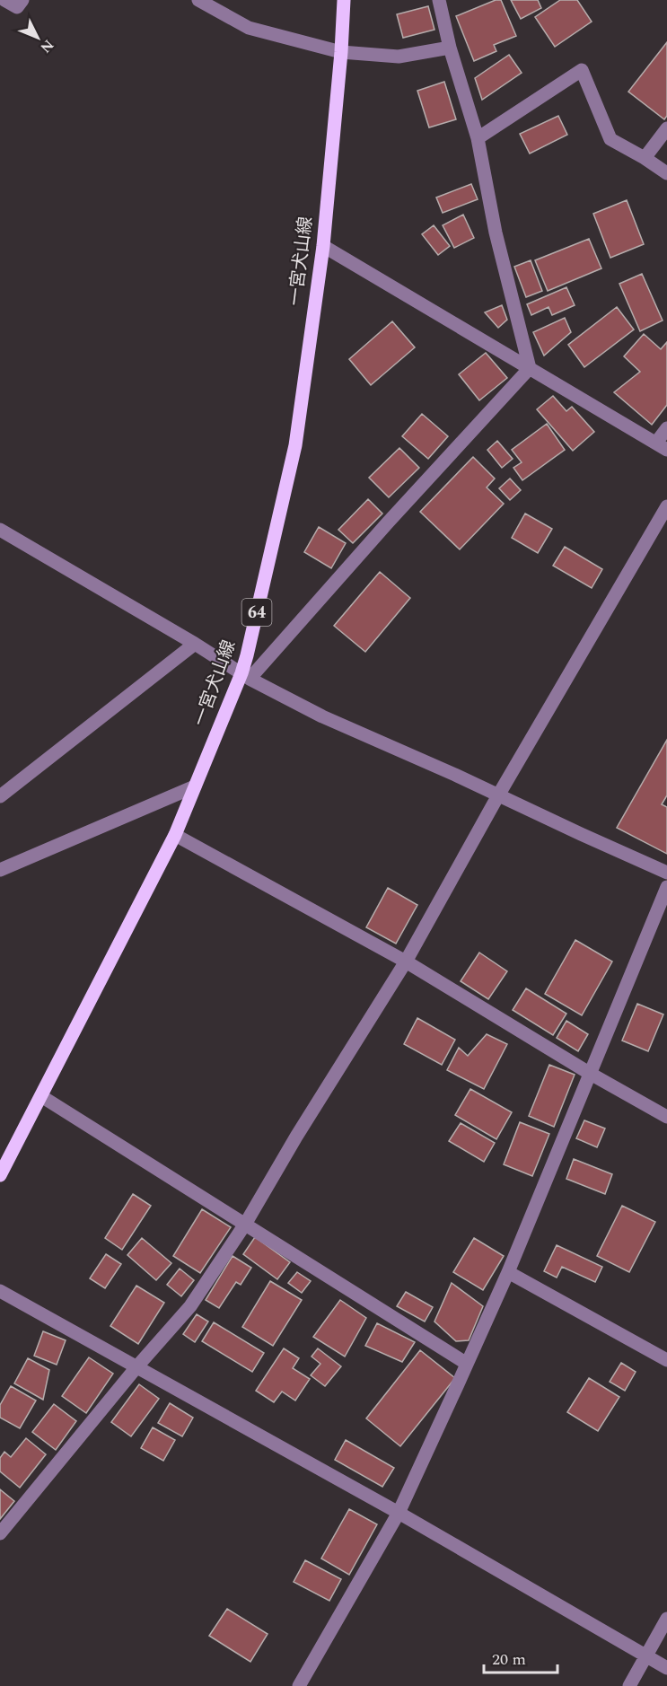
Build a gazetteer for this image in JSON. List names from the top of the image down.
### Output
{
  "streets": {
    "main road": ["一宮犬山線", "64"]
  },
  "scale_bar": "20 m",
  "north": "bottom right"
}
